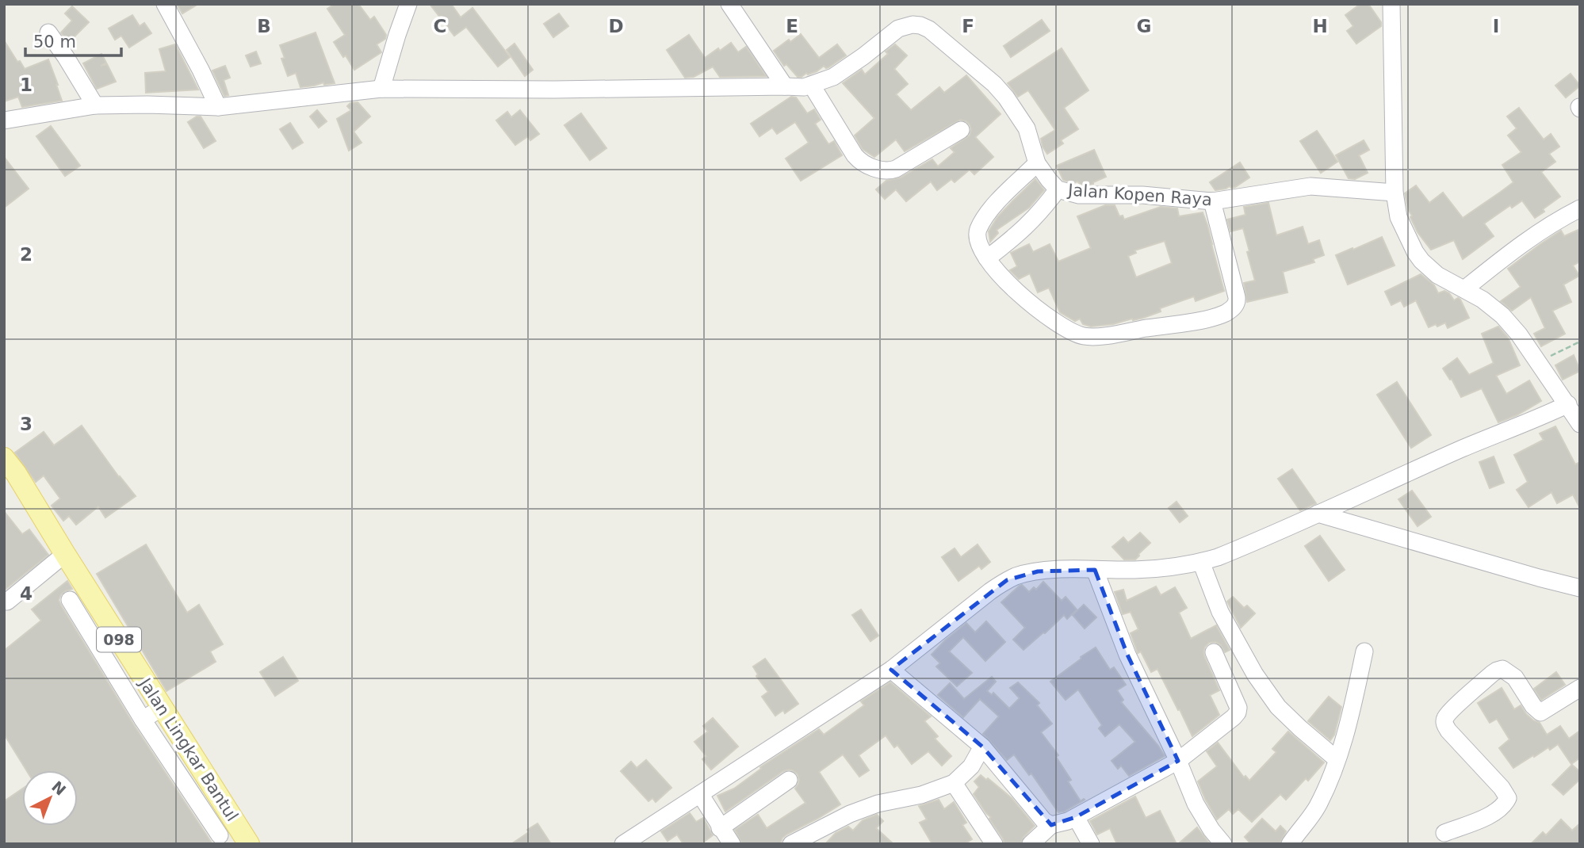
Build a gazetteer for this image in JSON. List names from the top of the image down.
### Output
{
  "streets": {
    "main road": ["098", "Jalan Lingkar Bantul"],
    "street": ["Jalan Kopen Raya"]
  },
  "scale_bar": "50 m",
  "north": "top right",
  "grid": {
    "columns": [
      "B",
      "C",
      "D",
      "E",
      "F",
      "G",
      "H",
      "I"
    ],
    "rows": [
      "1",
      "2",
      "3",
      "4"
    ]
  }
}
